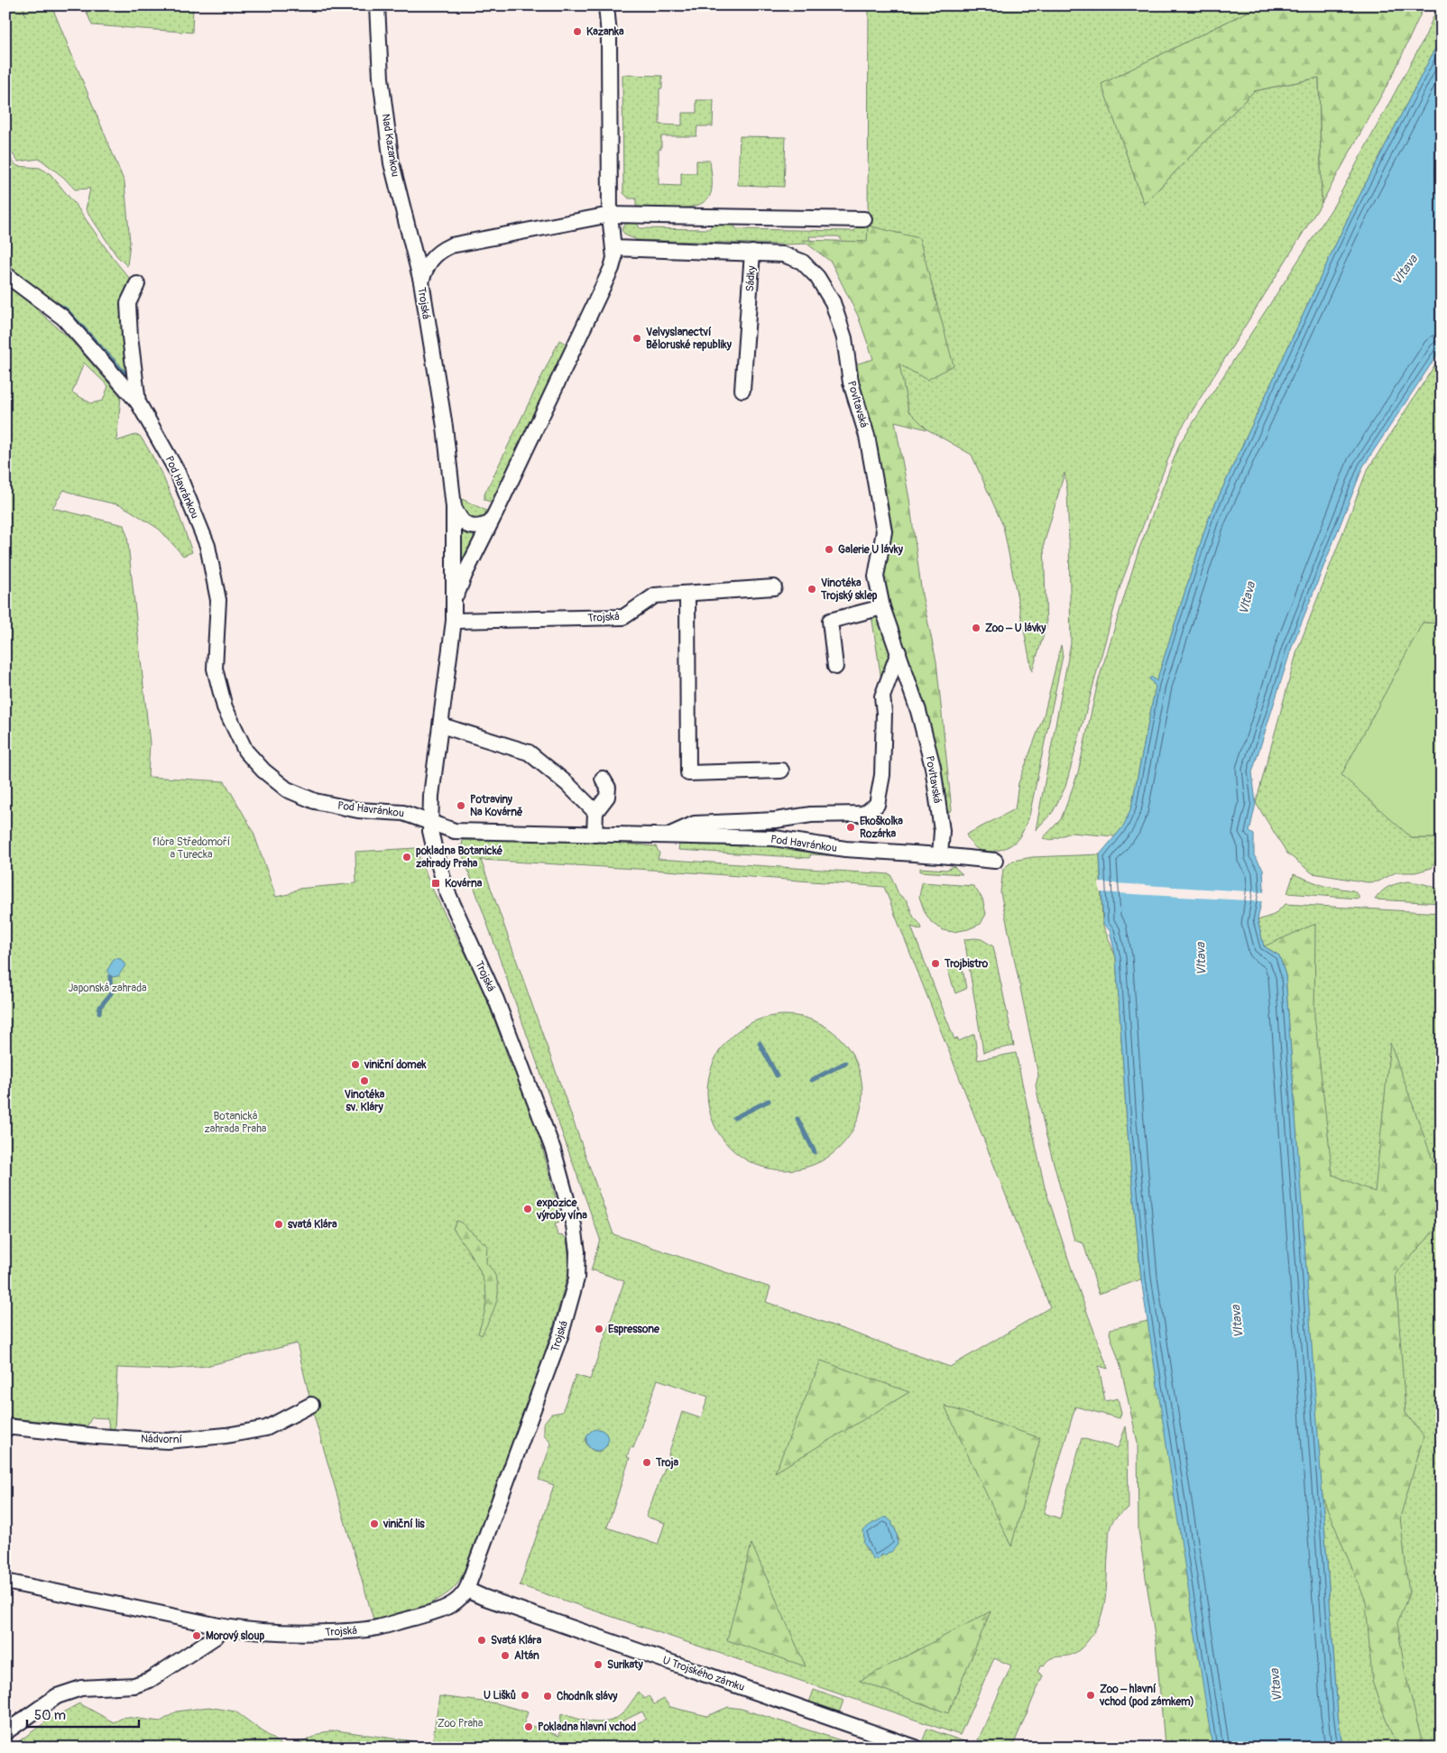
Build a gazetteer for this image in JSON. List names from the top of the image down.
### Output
{
  "streets": {
    "street": [
      "Nad Kazankou",
      "Sádky",
      "Trojská",
      "Povltavská",
      "Pod Havránkou",
      "Nádvorní",
      "U Trojského zámku"
    ]
  },
  "crossings": [
    ["Nad Kazankou", "Trojská"],
    ["Sádky", "Trojská"],
    ["Sádky", "Povltavská"],
    ["Trojská", "Pod Havránkou"],
    ["Trojská", "U Trojského zámku"],
    ["Povltavská", "Pod Havránkou"]
  ],
  "water": ["Vltava"],
  "parks": [
    "flóra Středomoří a Turecka",
    "Japonská zahrada",
    "Botanická zahrada Praha",
    "Zoo Praha"
  ],
  "places": {
    "other": [
      "Kazanka",
      "Velvyslanectví Běloruské republiky",
      "Galerie U lávky",
      "Vinotéka Trojský sklep",
      "Zoo – U lávky",
      "Potraviny Na Kovárně",
      "Ekoškolka Rozárka",
      "pokladna Botanické zahrady Praha",
      "Trojbistro",
      "viniční domek",
      "Vinotéka sv. Kláry",
      "expozice výroby vína",
      "svatá Klára",
      "Espressone",
      "Troja",
      "viniční lis",
      "Morový sloup",
      "Svatá Klára",
      "Altán",
      "Surikaty",
      "U Lišků",
      "Zoo – hlavní vchod (pod zámkem)",
      "Chodník slávy",
      "Pokladna hlavní vchod"
    ],
    "transit": ["Kovárna"]
  },
  "scale_bar": "50 m"
}
